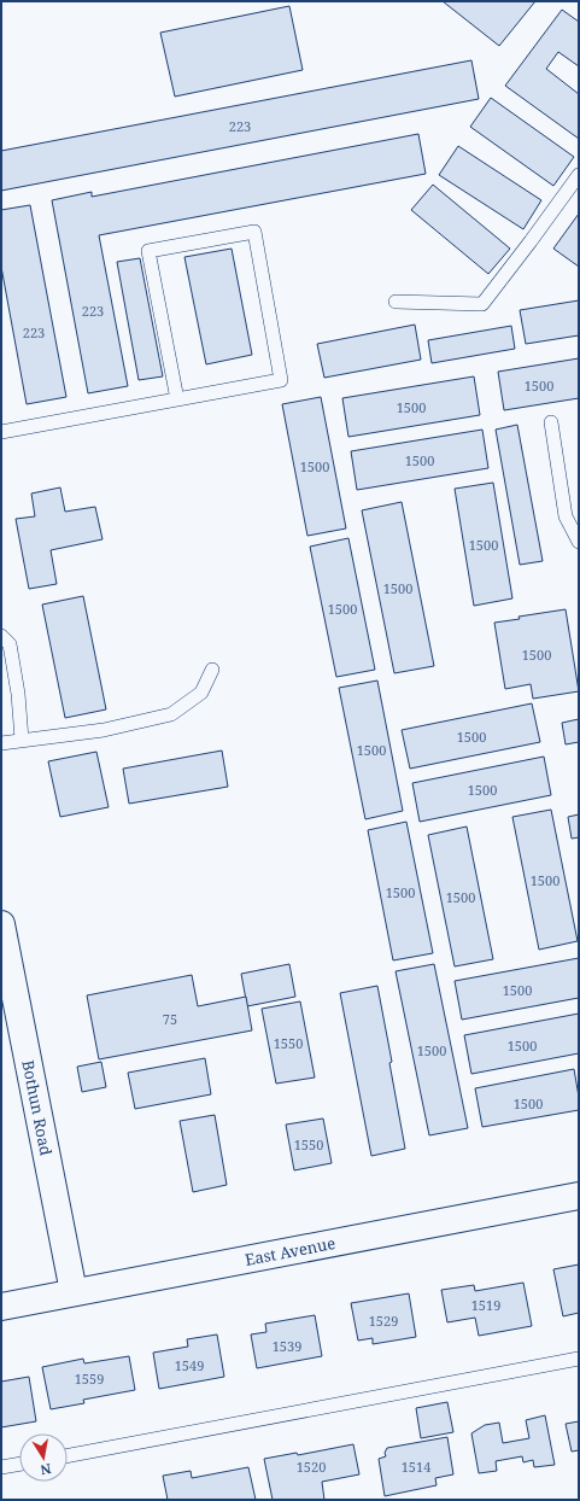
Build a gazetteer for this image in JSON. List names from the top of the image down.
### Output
{
  "streets": {
    "main road": ["Bothun Road", "East Avenue"]
  },
  "crossings": [
    ["Bothun Road", "East Avenue"]
  ],
  "house_numbers": [
    "223",
    "223",
    "223",
    "1500",
    "1500",
    "1500",
    "1500",
    "1500",
    "1500",
    "1500",
    "1500",
    "1500",
    "1500",
    "1500",
    "1500",
    "1500",
    "1500",
    "1500",
    "75",
    "1550",
    "1500",
    "1500",
    "1500",
    "1550",
    "1519",
    "1529",
    "1539",
    "1549",
    "1559",
    "1520",
    "1514"
  ],
  "north": "bottom"
}
